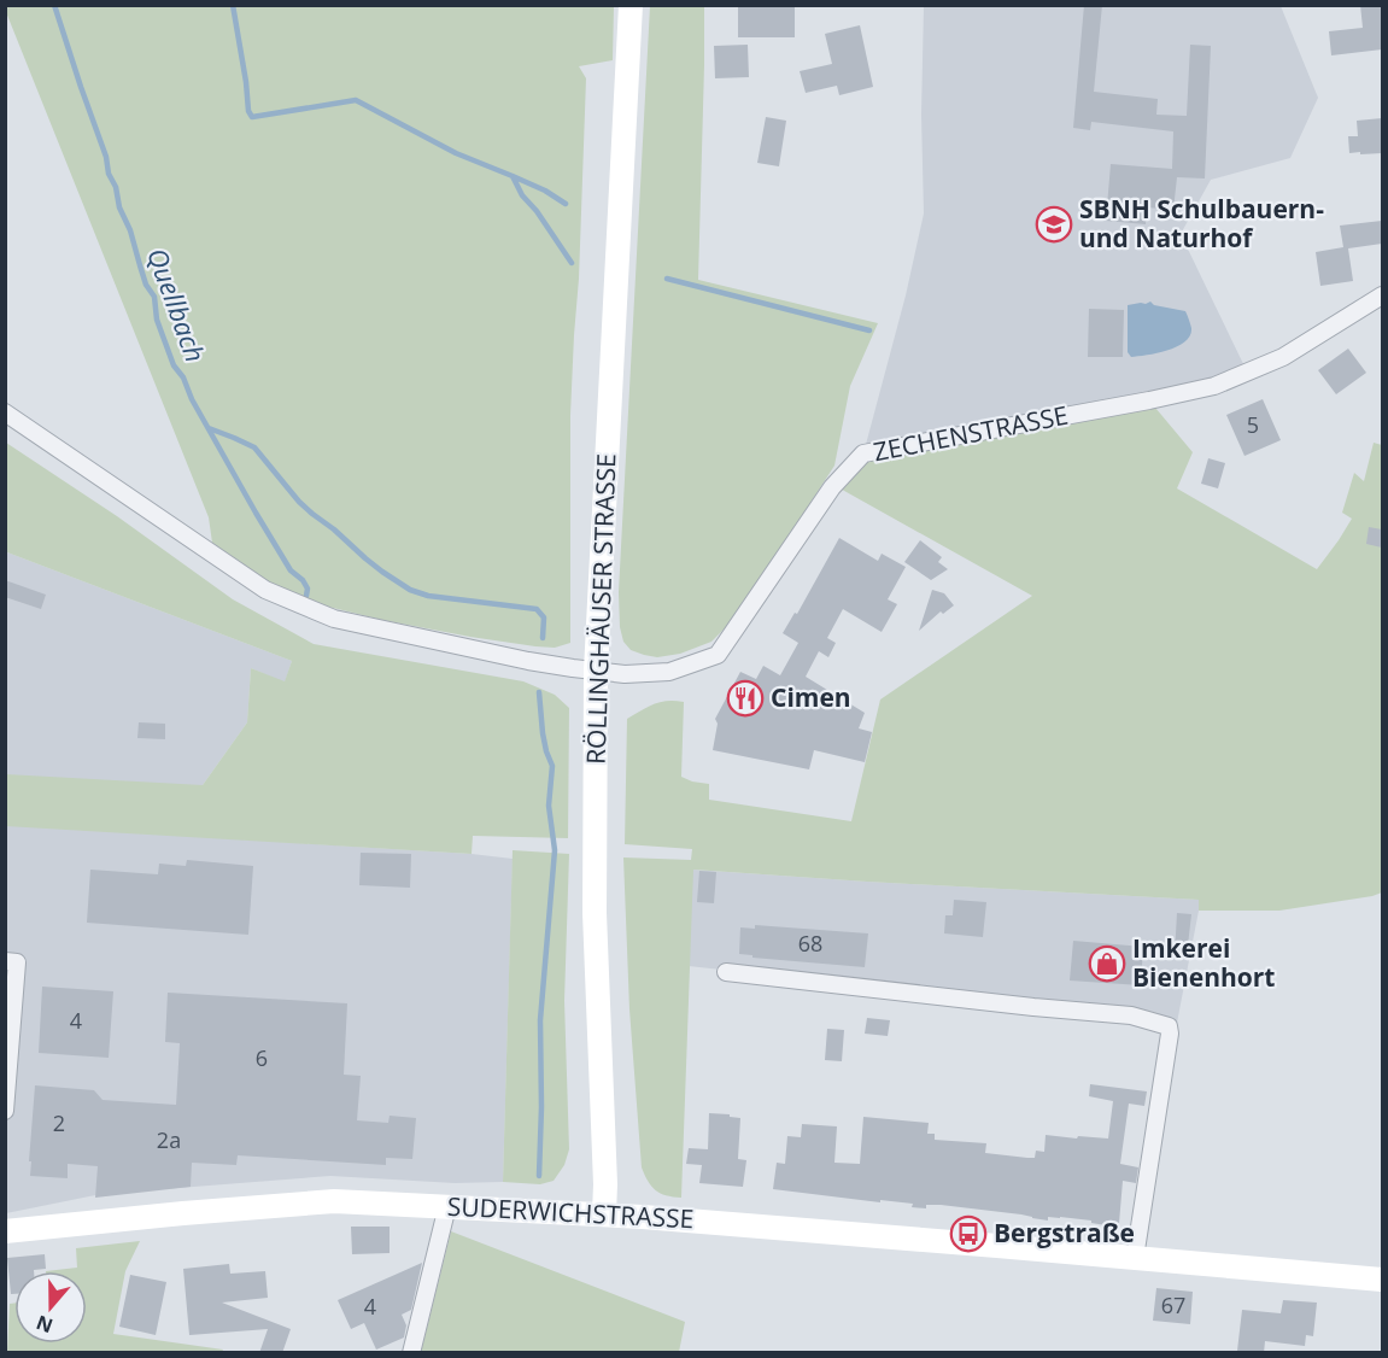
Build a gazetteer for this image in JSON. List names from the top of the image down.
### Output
{
  "streets": {
    "main road": ["RÖLLINGHÄUSER STRASSE", "SUDERWICHSTRASSE"],
    "street": ["ZECHENSTRASSE"]
  },
  "crossings": [
    ["ZECHENSTRASSE", "RÖLLINGHÄUSER STRASSE"],
    ["RÖLLINGHÄUSER STRASSE", "SUDERWICHSTRASSE"]
  ],
  "water": ["Quellbach"],
  "places": {
    "school or university": ["SBNH Schulbauern- und Naturhof"],
    "restaurant": ["Cimen"],
    "shop": ["Imkerei Bienenhort"],
    "bus stop": ["Bergstraße"]
  },
  "house_numbers": [
    "5",
    "68",
    "4",
    "6",
    "2",
    "2a",
    "67",
    "4"
  ],
  "north": "bottom"
}
